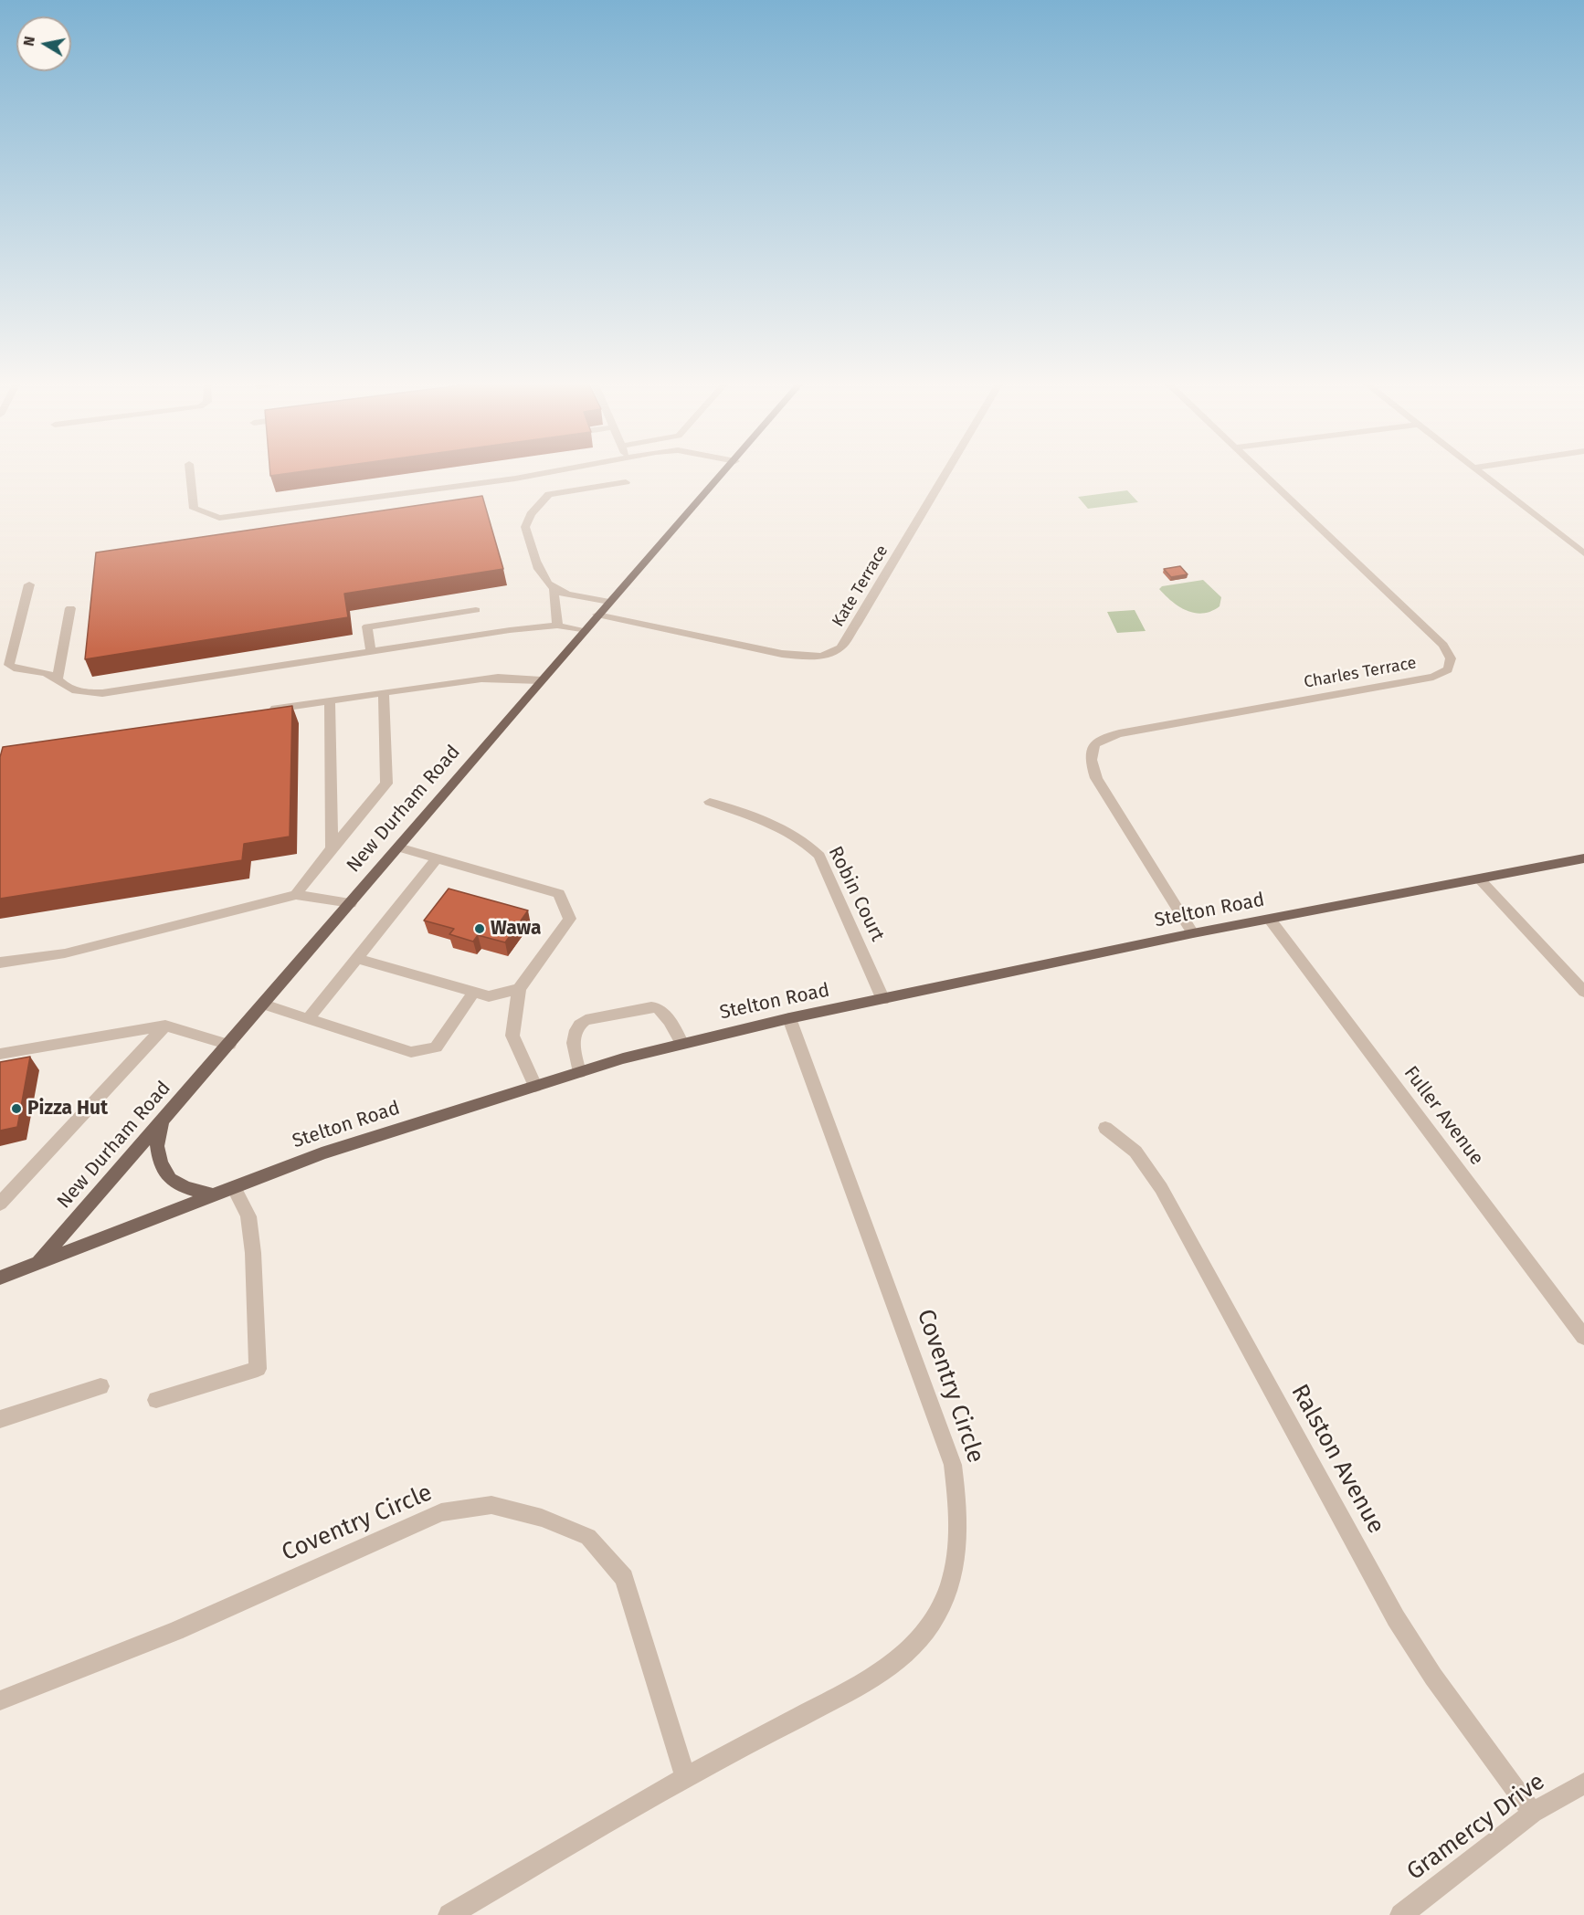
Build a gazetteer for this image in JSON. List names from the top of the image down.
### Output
{
  "streets": {
    "main road": ["New Durham Road", "Stelton Road"],
    "street": [
      "Kate Terrace",
      "Charles Terrace",
      "Robin Court",
      "Fuller Avenue",
      "Coventry Circle",
      "Ralston Avenue",
      "Gramercy Drive"
    ]
  },
  "crossings": [
    ["Kate Terrace", "New Durham Road"],
    ["Charles Terrace", "Stelton Road"],
    ["New Durham Road", "Stelton Road"],
    ["Robin Court", "Stelton Road"],
    ["Stelton Road", "Fuller Avenue"],
    ["Stelton Road", "Coventry Circle"],
    ["Ralston Avenue", "Gramercy Drive"]
  ],
  "places": ["Wawa", "Pizza Hut"],
  "north": "left"
}
